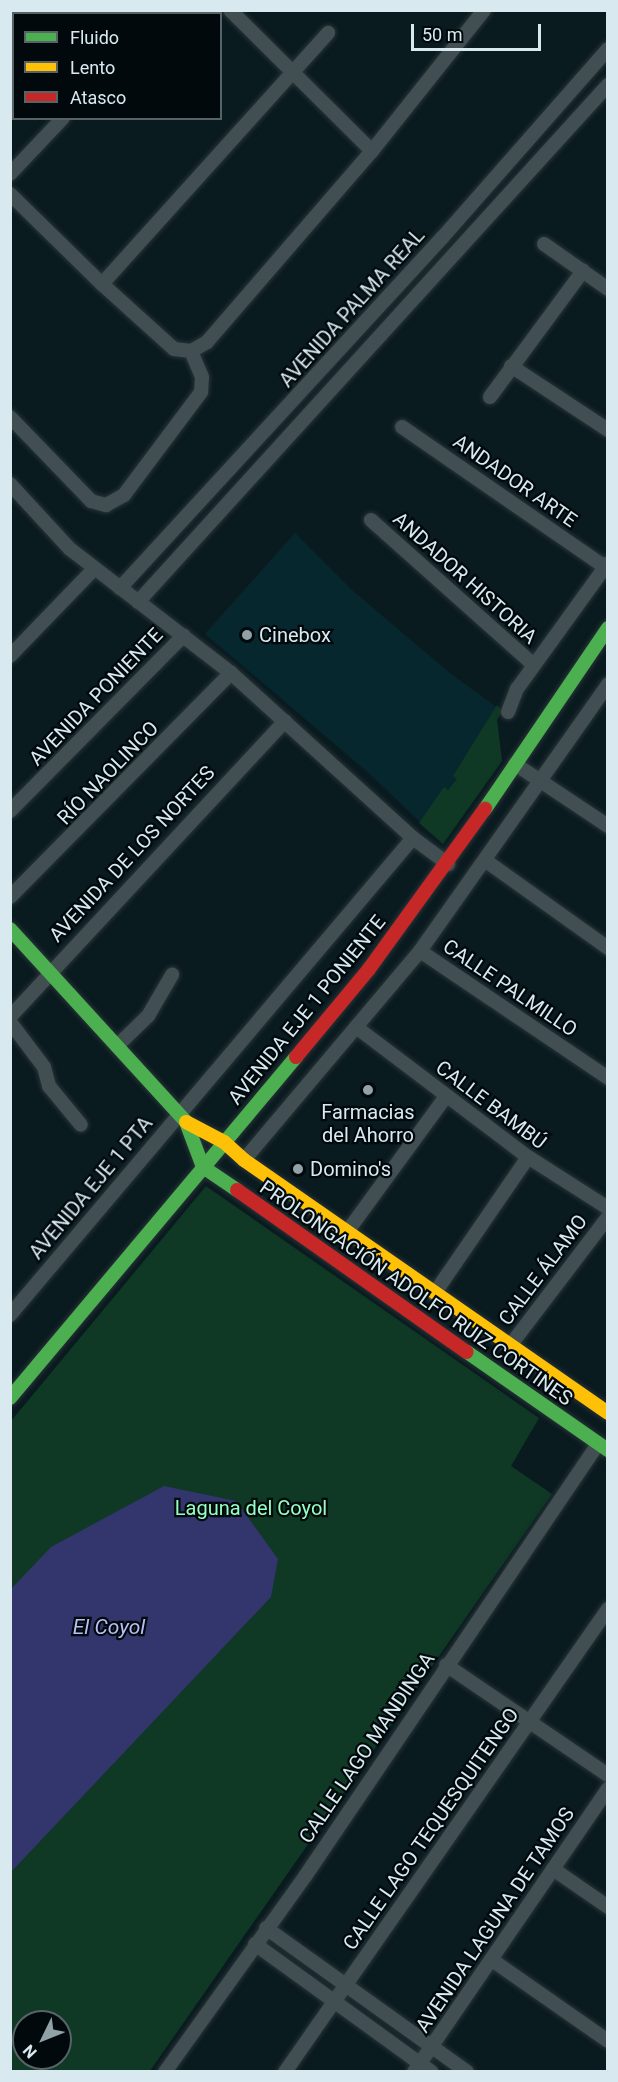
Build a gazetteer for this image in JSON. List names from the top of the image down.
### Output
{
  "streets": {
    "street": [
      "AVENIDA PALMA REAL",
      "ANDADOR ARTE",
      "ANDADOR HISTORIA",
      "AVENIDA PONIENTE",
      "RÍO NAOLINCO",
      "AVENIDA DE LOS NORTES",
      "CALLE PALMILLO",
      "AVENIDA EJE 1 PONIENTE",
      "CALLE BAMBÚ",
      "AVENIDA EJE 1 PTA",
      "CALLE ÁLAMO",
      "PROLONGACIÓN ADOLFO RUIZ CORTINES",
      "CALLE LAGO MANDINGA",
      "CALLE LAGO TEQUESQUITENGO",
      "AVENIDA LAGUNA DE TAMOS"
    ]
  },
  "crossings": [
    ["AVENIDA EJE 1 PONIENTE", "PROLONGACIÓN ADOLFO RUIZ CORTINES"],
    ["AVENIDA EJE 1 PTA", "PROLONGACIÓN ADOLFO RUIZ CORTINES"],
    ["CALLE ÁLAMO", "PROLONGACIÓN ADOLFO RUIZ CORTINES"],
    ["PROLONGACIÓN ADOLFO RUIZ CORTINES", "CALLE LAGO MANDINGA"]
  ],
  "water": ["El Coyol"],
  "parks": ["Laguna del Coyol"],
  "places": ["Cinebox", "Farmacias del Ahorro", "Domino's"],
  "legend": ["Fluido", "Lento", "Atasco"],
  "scale_bar": "50 m",
  "north": "bottom left"
}
